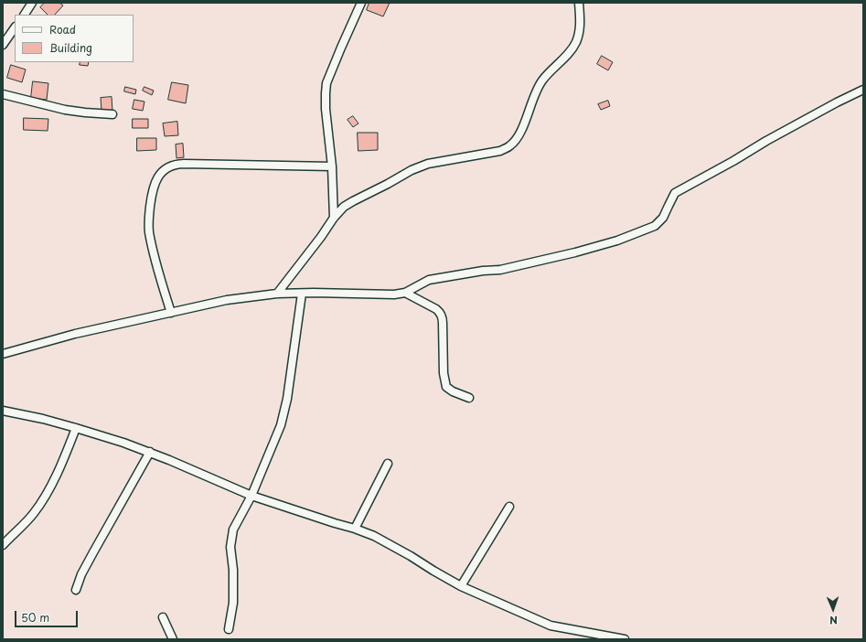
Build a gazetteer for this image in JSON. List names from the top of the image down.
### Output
{
  "legend": ["Road", "Building"],
  "scale_bar": "50 m",
  "north": "bottom"
}
